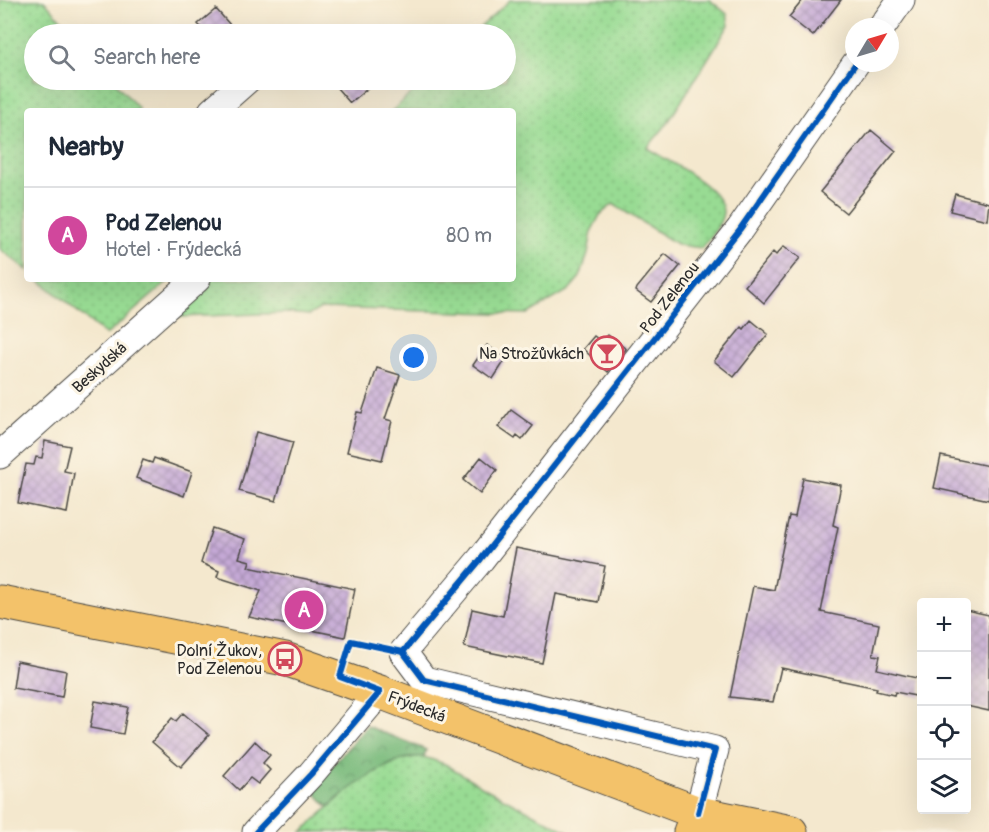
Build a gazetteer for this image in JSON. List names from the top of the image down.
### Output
{
  "streets": {
    "main road": ["Frýdecká"],
    "street": ["Pod Zelenou", "Beskydská"]
  },
  "crossings": [
    ["Pod Zelenou", "Frýdecká"]
  ],
  "places": {
    "bar": ["Na Strožůvkách"],
    "bus stop": ["Dolní Žukov, Pod Zelenou"]
  },
  "north": "top right",
  "page": {
    "search": "Search here",
    "heading": "Nearby",
    "list": [
      {
        "mark": "A",
        "name": "Pod Zelenou",
        "note": "Hotel · Frýdecká",
        "value": "80 m"
      }
    ],
    "pins": "A",
    "map_buttons": ["+", "−"]
  }
}
